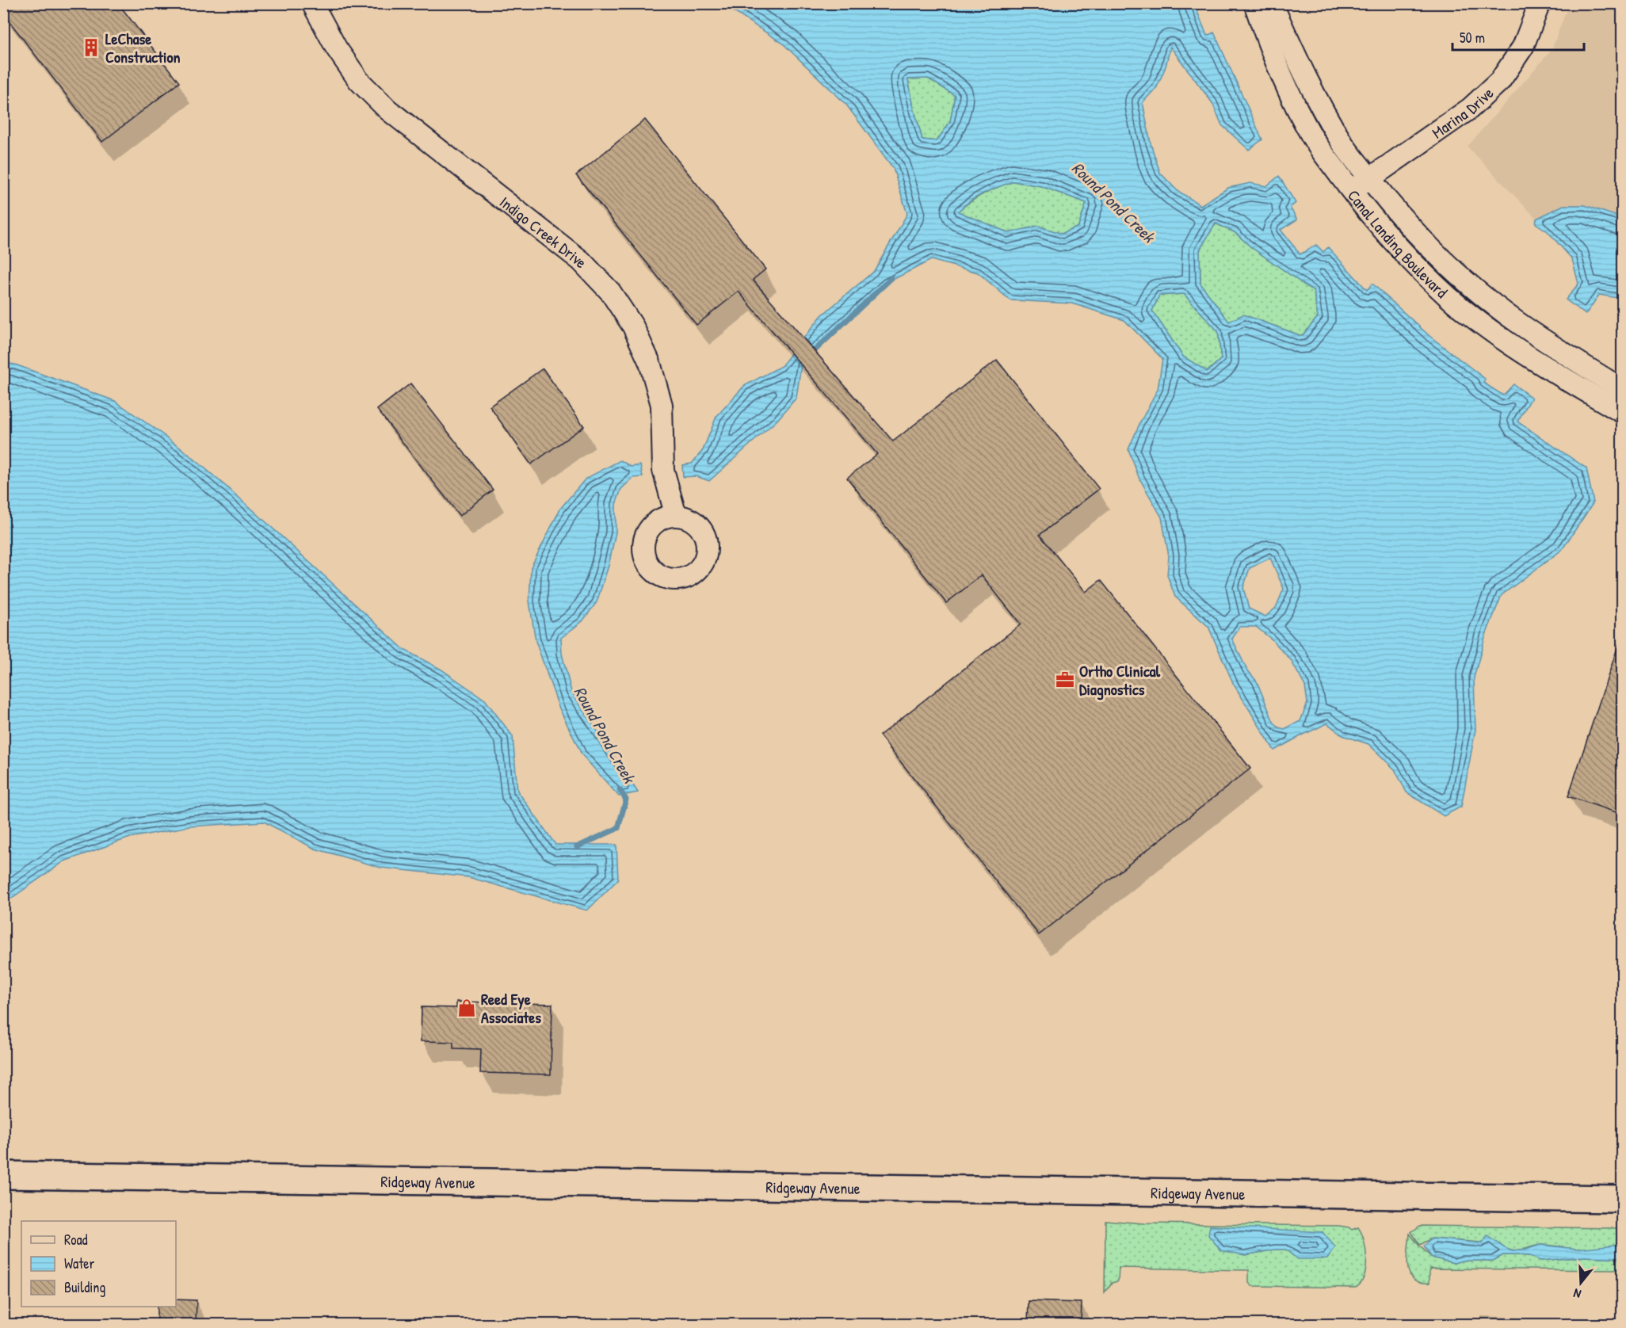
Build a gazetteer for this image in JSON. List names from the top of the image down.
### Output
{
  "streets": {
    "main road": ["Ridgeway Avenue"],
    "street": ["Marina Drive", "Indigo Creek Drive", "Canal Landing Boulevard"]
  },
  "crossings": [
    ["Marina Drive", "Canal Landing Boulevard"]
  ],
  "water": ["Round Pond Creek"],
  "places": {
    "building": ["LeChase Construction"],
    "office": ["Ortho Clinical Diagnostics"],
    "shop": ["Reed Eye Associates"]
  },
  "legend": ["Road", "Water", "Building"],
  "scale_bar": "50 m",
  "north": "bottom"
}
